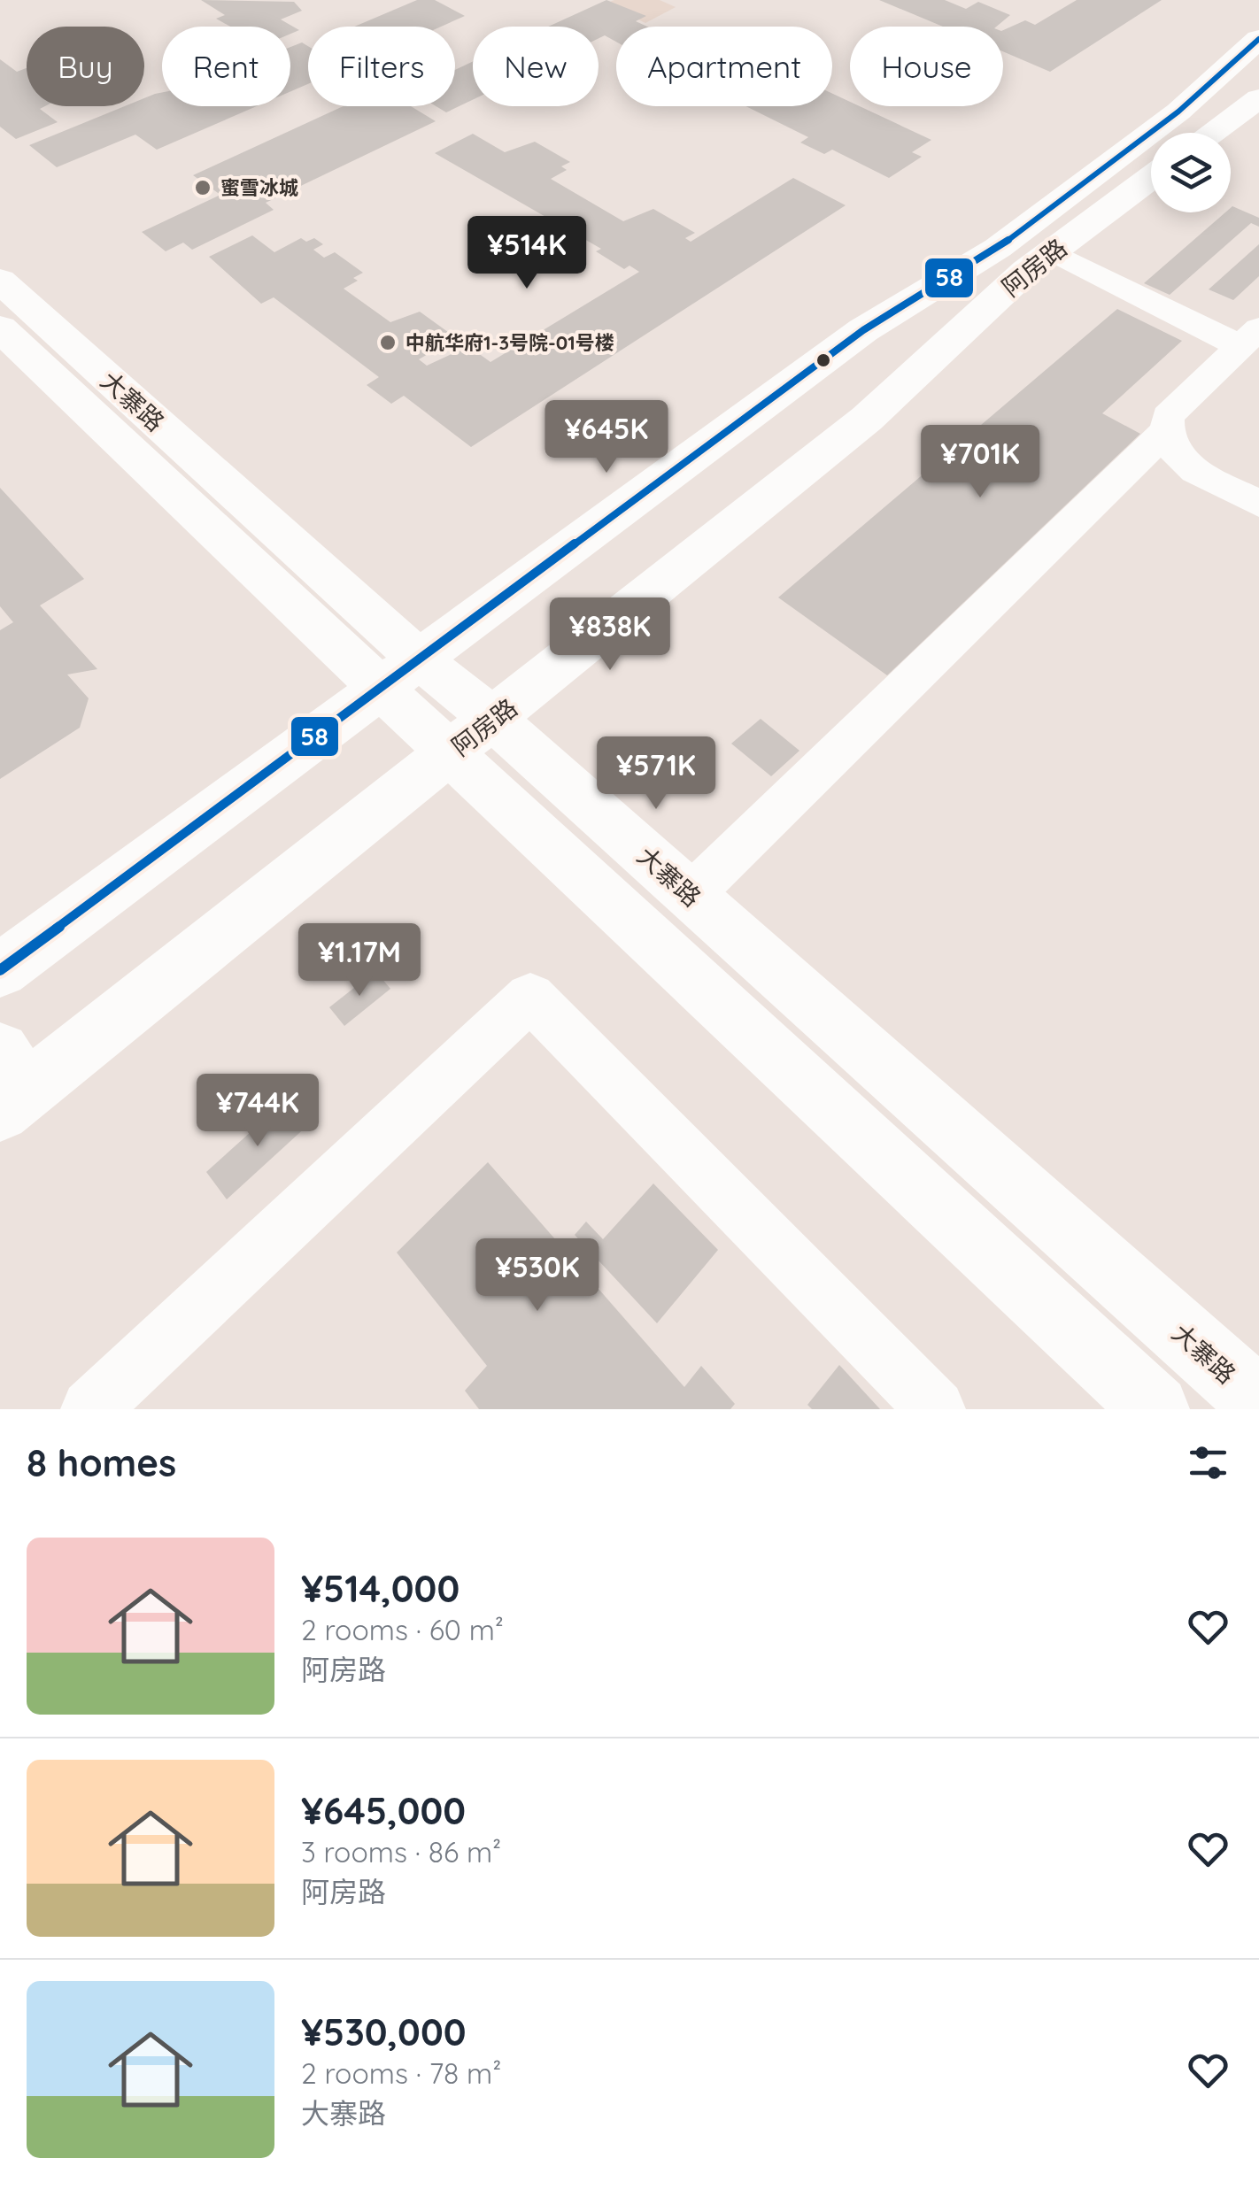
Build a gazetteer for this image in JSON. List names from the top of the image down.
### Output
{
  "streets": {
    "main road": ["阿房路", "大寨路"]
  },
  "crossings": [
    ["阿房路", "大寨路"]
  ],
  "places": ["蜜雪冰城", "中航华府1-3号院-01号楼"],
  "lines": ["transit line 58"],
  "page": {
    "chip": [
      "Buy",
      "Rent",
      "Filters",
      "New",
      "Apartment",
      "House"
    ],
    "price": [
      "¥514K",
      "¥645K",
      "¥701K",
      "¥838K",
      "¥571K",
      "¥1.17M",
      "¥744K",
      "¥530K"
    ],
    "heading": "8 homes",
    "list": [
      {
        "name": "¥514,000",
        "note": "2 rooms · 60 m² · 阿房路"
      },
      {
        "name": "¥645,000",
        "note": "3 rooms · 86 m² · 阿房路"
      },
      {
        "name": "¥530,000",
        "note": "2 rooms · 78 m² · 大寨路"
      }
    ]
  }
}
